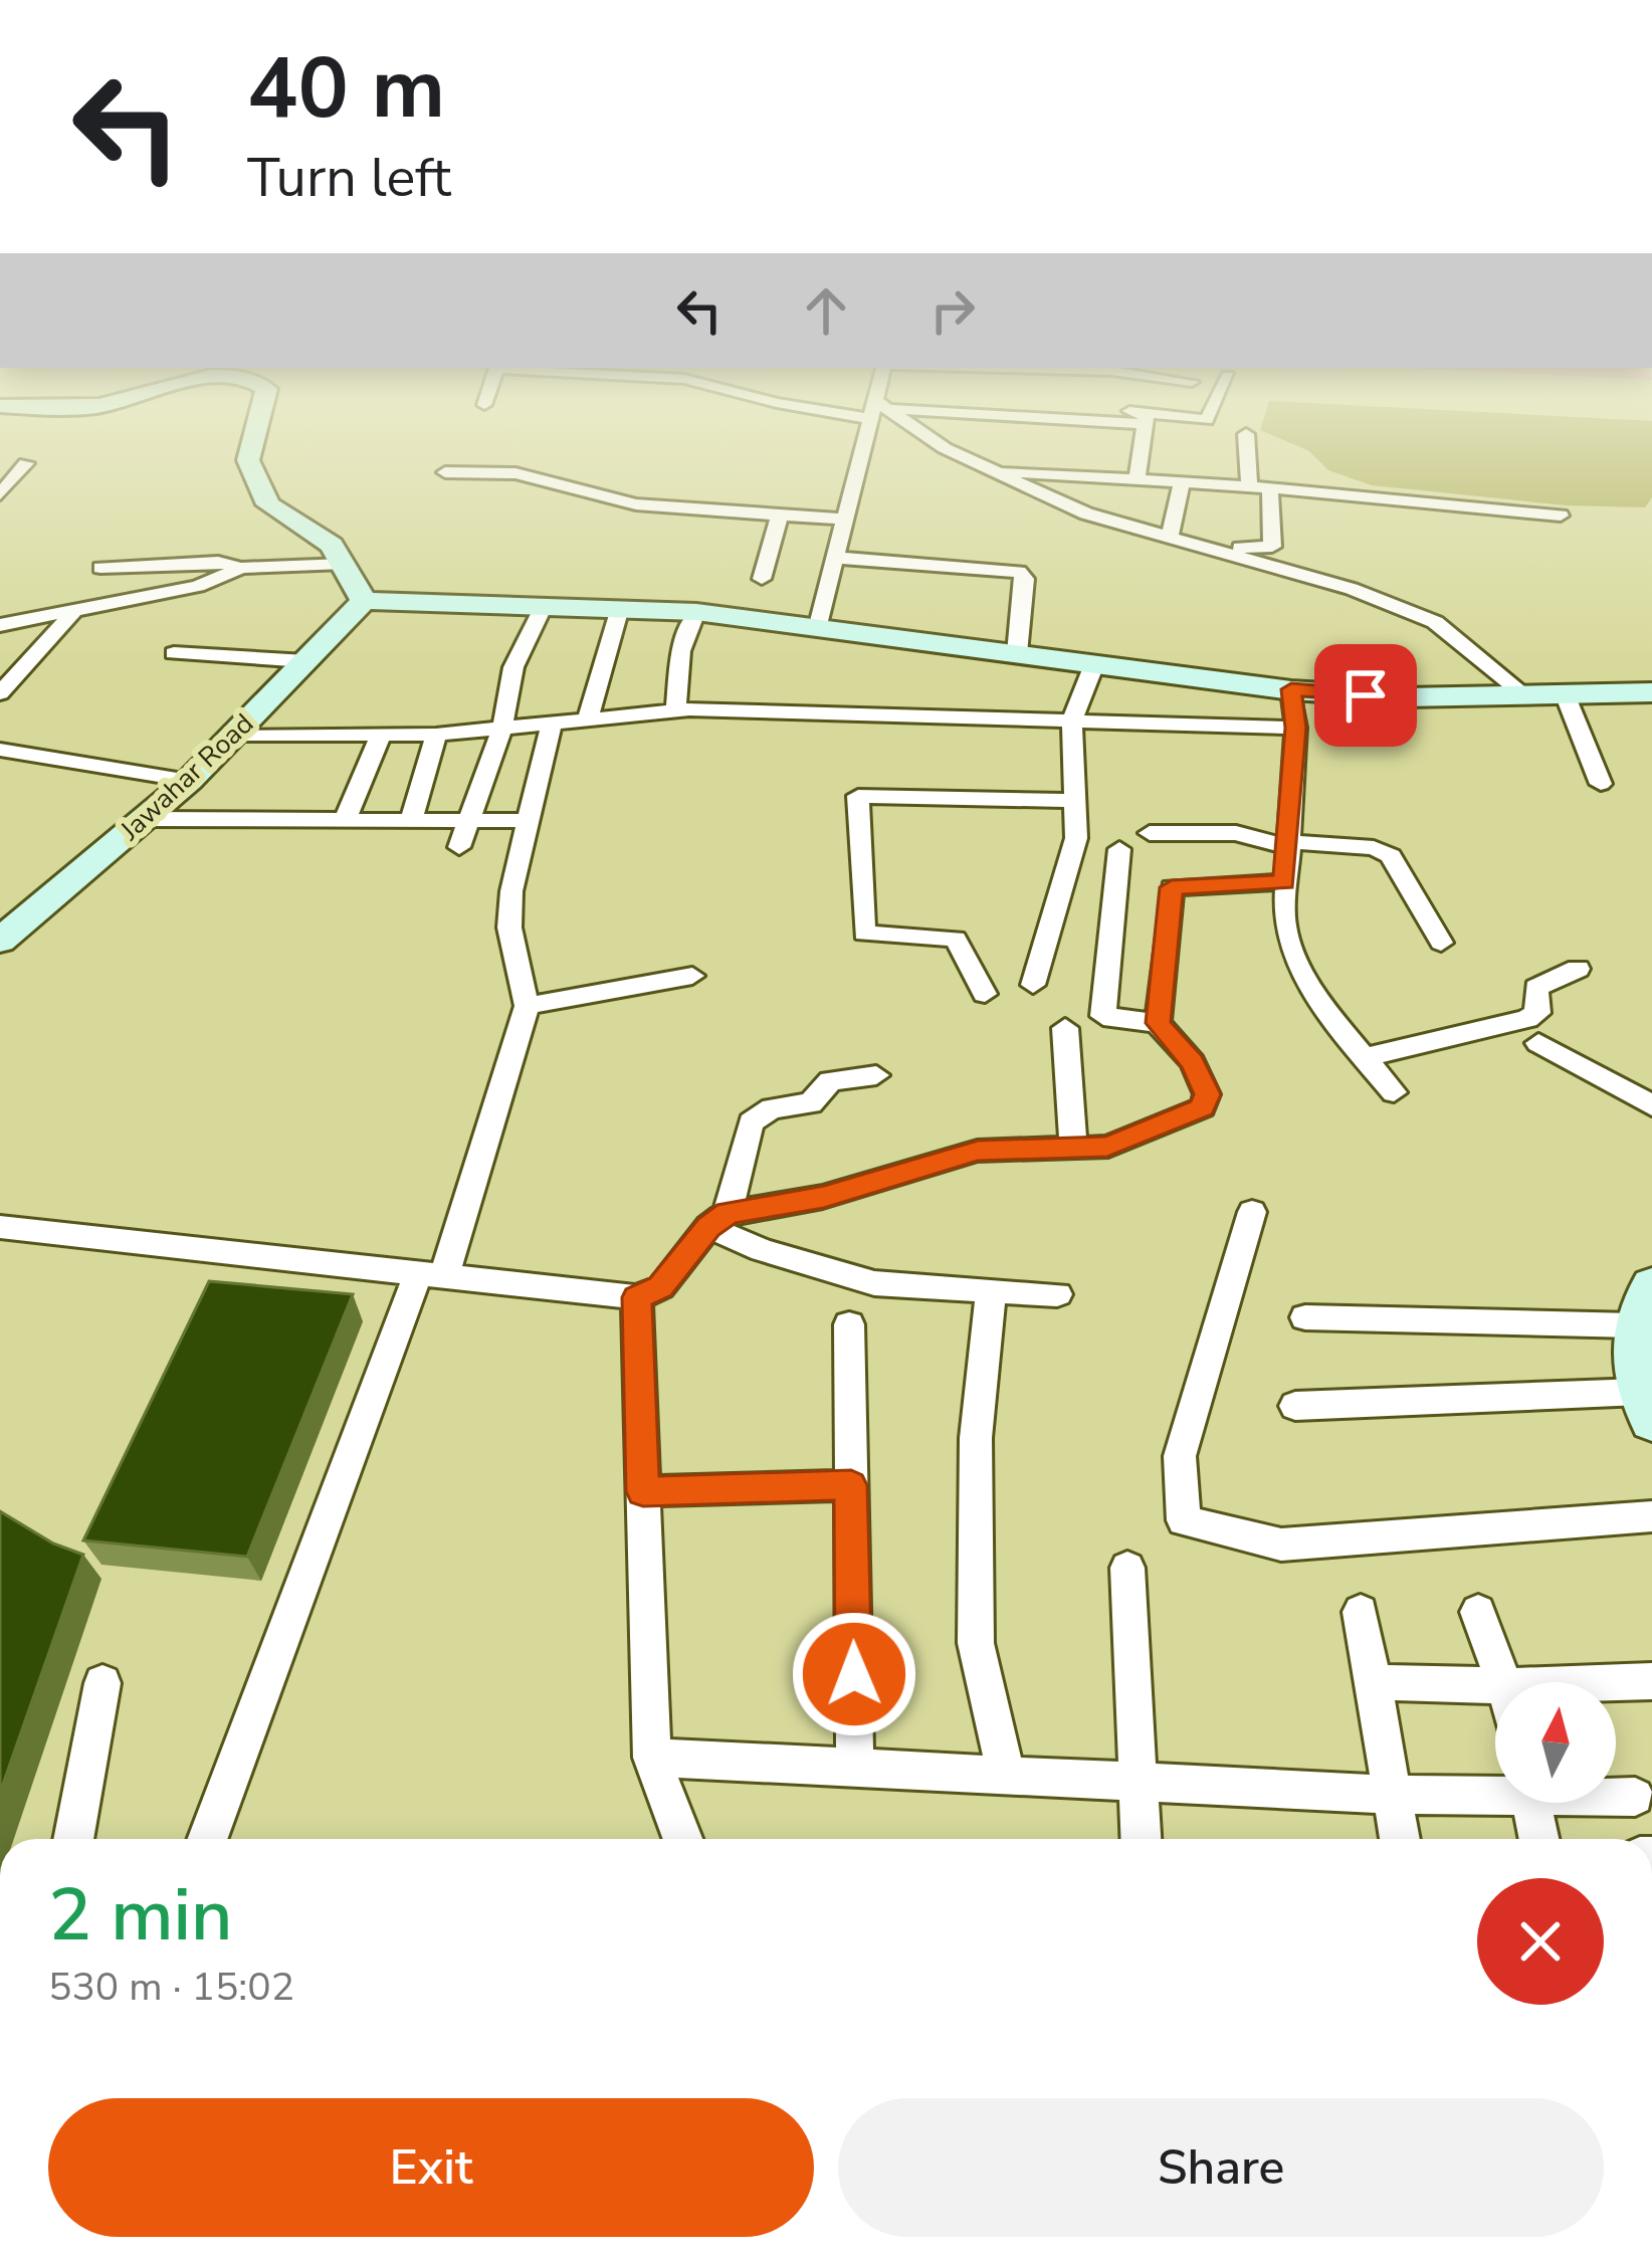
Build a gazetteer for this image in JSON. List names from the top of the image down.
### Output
{
  "streets": {
    "street": ["Jawahar Road"]
  },
  "north": "top",
  "page": {
    "turn": ["40 m", "Turn left"],
    "heading": ["2 min", "530 m · 15:02"],
    "buttons": ["Exit", "Share"]
  }
}
